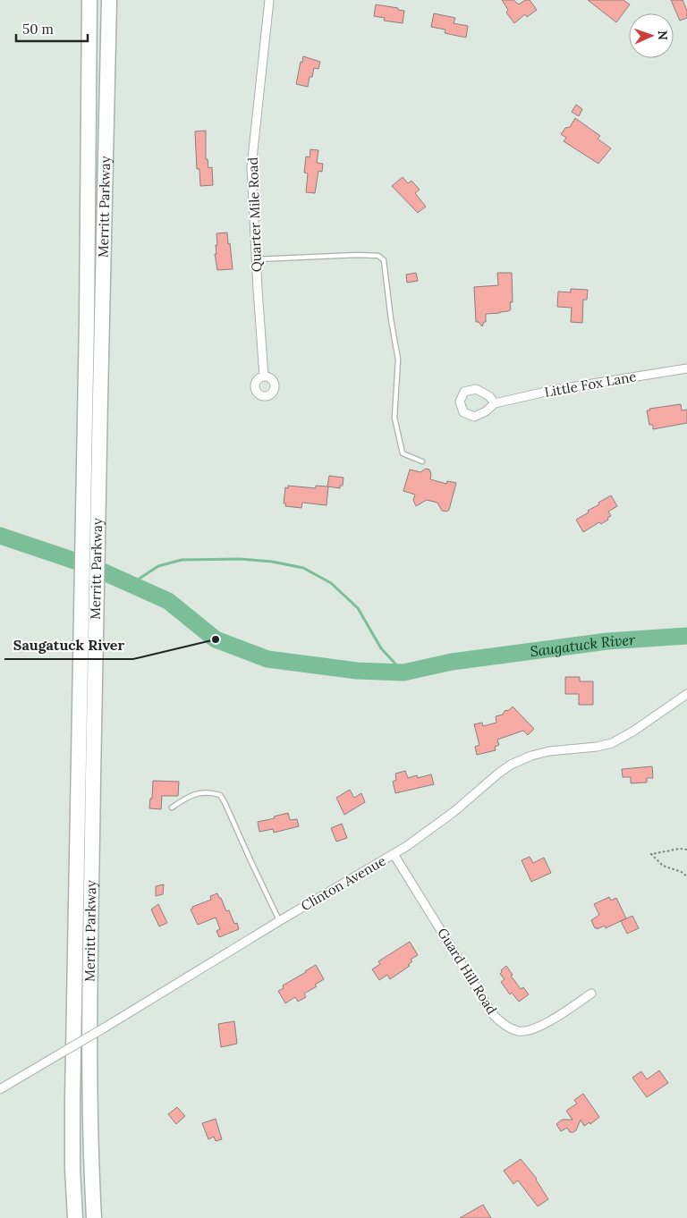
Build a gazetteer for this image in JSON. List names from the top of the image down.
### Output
{
  "streets": {
    "highway": ["Merritt Parkway"],
    "street": [
      "Quarter Mile Road",
      "Little Fox Lane",
      "Clinton Avenue",
      "Guard Hill Road"
    ]
  },
  "crossings": [
    ["Clinton Avenue", "Guard Hill Road"]
  ],
  "water": ["Saugatuck River"],
  "places": ["Saugatuck River"],
  "scale_bar": "50 m",
  "north": "right"
}
